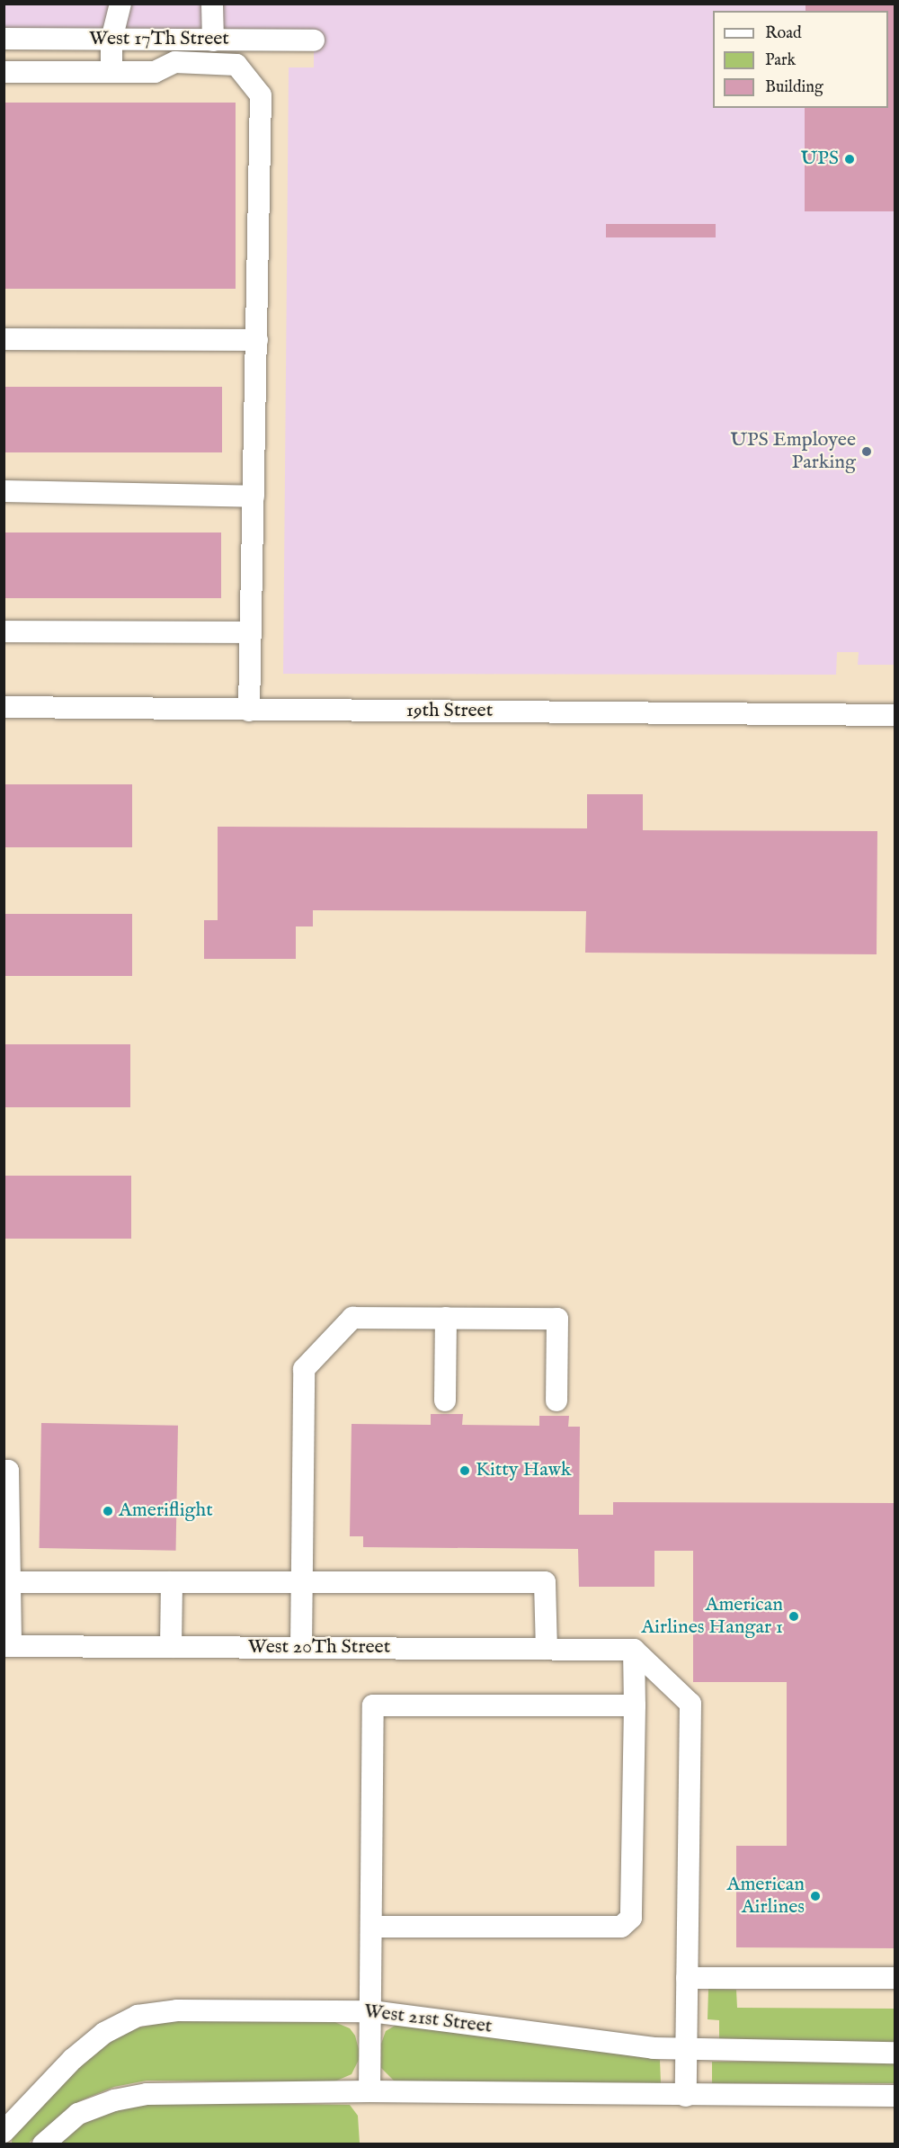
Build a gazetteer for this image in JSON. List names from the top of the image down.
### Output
{
  "streets": {
    "street": [
      "West 17Th Street",
      "19th Street",
      "West 20Th Street",
      "West 21st Street"
    ]
  },
  "places": [
    "UPS",
    "UPS Employee Parking",
    "Kitty Hawk",
    "Ameriflight",
    "American Airlines Hangar 1",
    "American Airlines"
  ],
  "legend": ["Road", "Park", "Building"]
}
